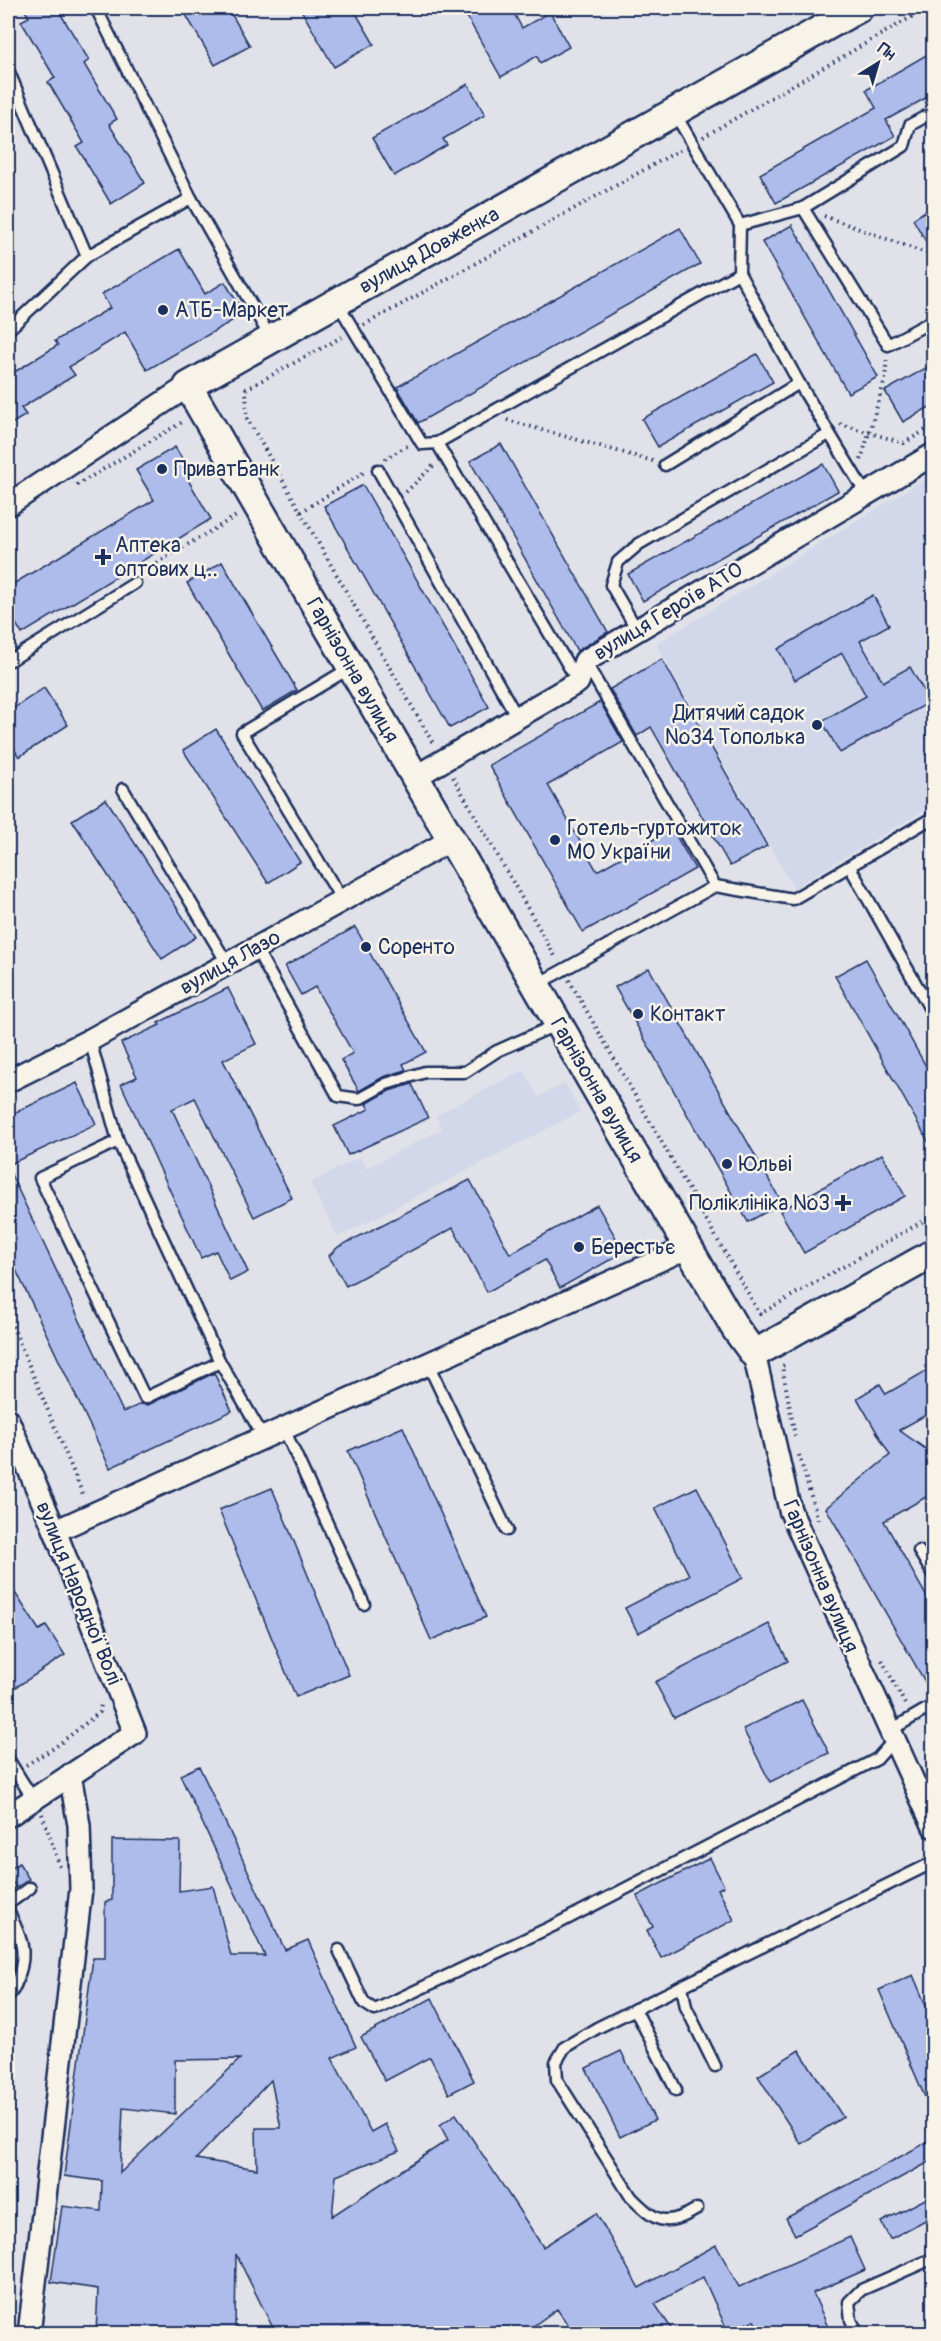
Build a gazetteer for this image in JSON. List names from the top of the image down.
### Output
{
  "streets": {
    "street": [
      "вулиця Довженка",
      "вулиця Героїв АТО",
      "Гарнізонна вулиця",
      "вулиця Лазо",
      "вулиця Народної Волі"
    ]
  },
  "crossings": [
    ["вулиця Довженка", "Гарнізонна вулиця"],
    ["вулиця Героїв АТО", "Гарнізонна вулиця"],
    ["Гарнізонна вулиця", "вулиця Лазо"]
  ],
  "places": {
    "other": [
      "АТБ-Маркет",
      "ПриватБанк",
      "Дитячий садок №34 Тополька",
      "Готель-гуртожиток МО України",
      "Соренто",
      "Контакт",
      "Юльві",
      "Берестьє"
    ],
    "health": ["Аптека оптових ц‥", "Поліклініка №3"]
  },
  "north": "top right"
}
